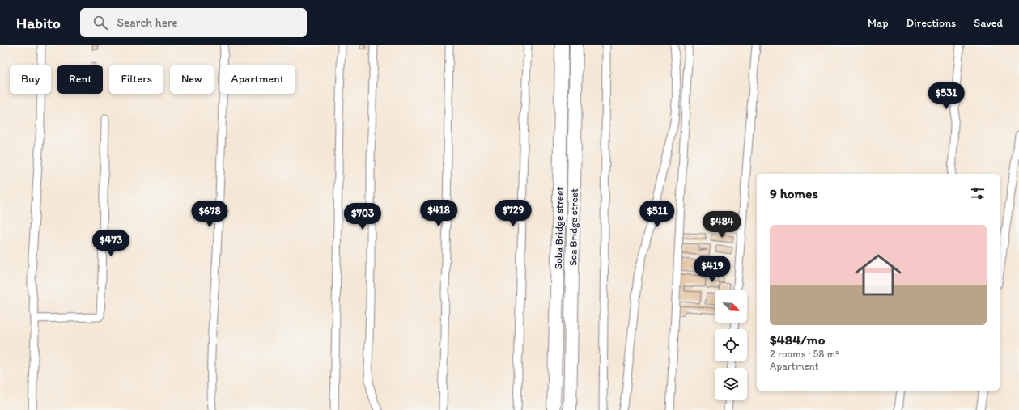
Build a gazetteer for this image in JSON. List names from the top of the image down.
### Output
{
  "streets": {
    "highway": ["Soa Bridge street", "Soba Bridge street"]
  },
  "north": "bottom right",
  "page": {
    "header": "Habito",
    "search": "Search here",
    "nav": ["Map", "Directions", "Saved"],
    "chip": [
      "Buy",
      "Rent",
      "Filters",
      "New",
      "Apartment"
    ],
    "price": [
      "$531",
      "$418",
      "$729",
      "$678",
      "$511",
      "$703",
      "$484",
      "$473",
      "$419"
    ],
    "heading": "9 homes",
    "list": [
      {
        "name": "$484/mo",
        "note": "2 rooms · 58 m² · Apartment"
      }
    ]
  }
}
